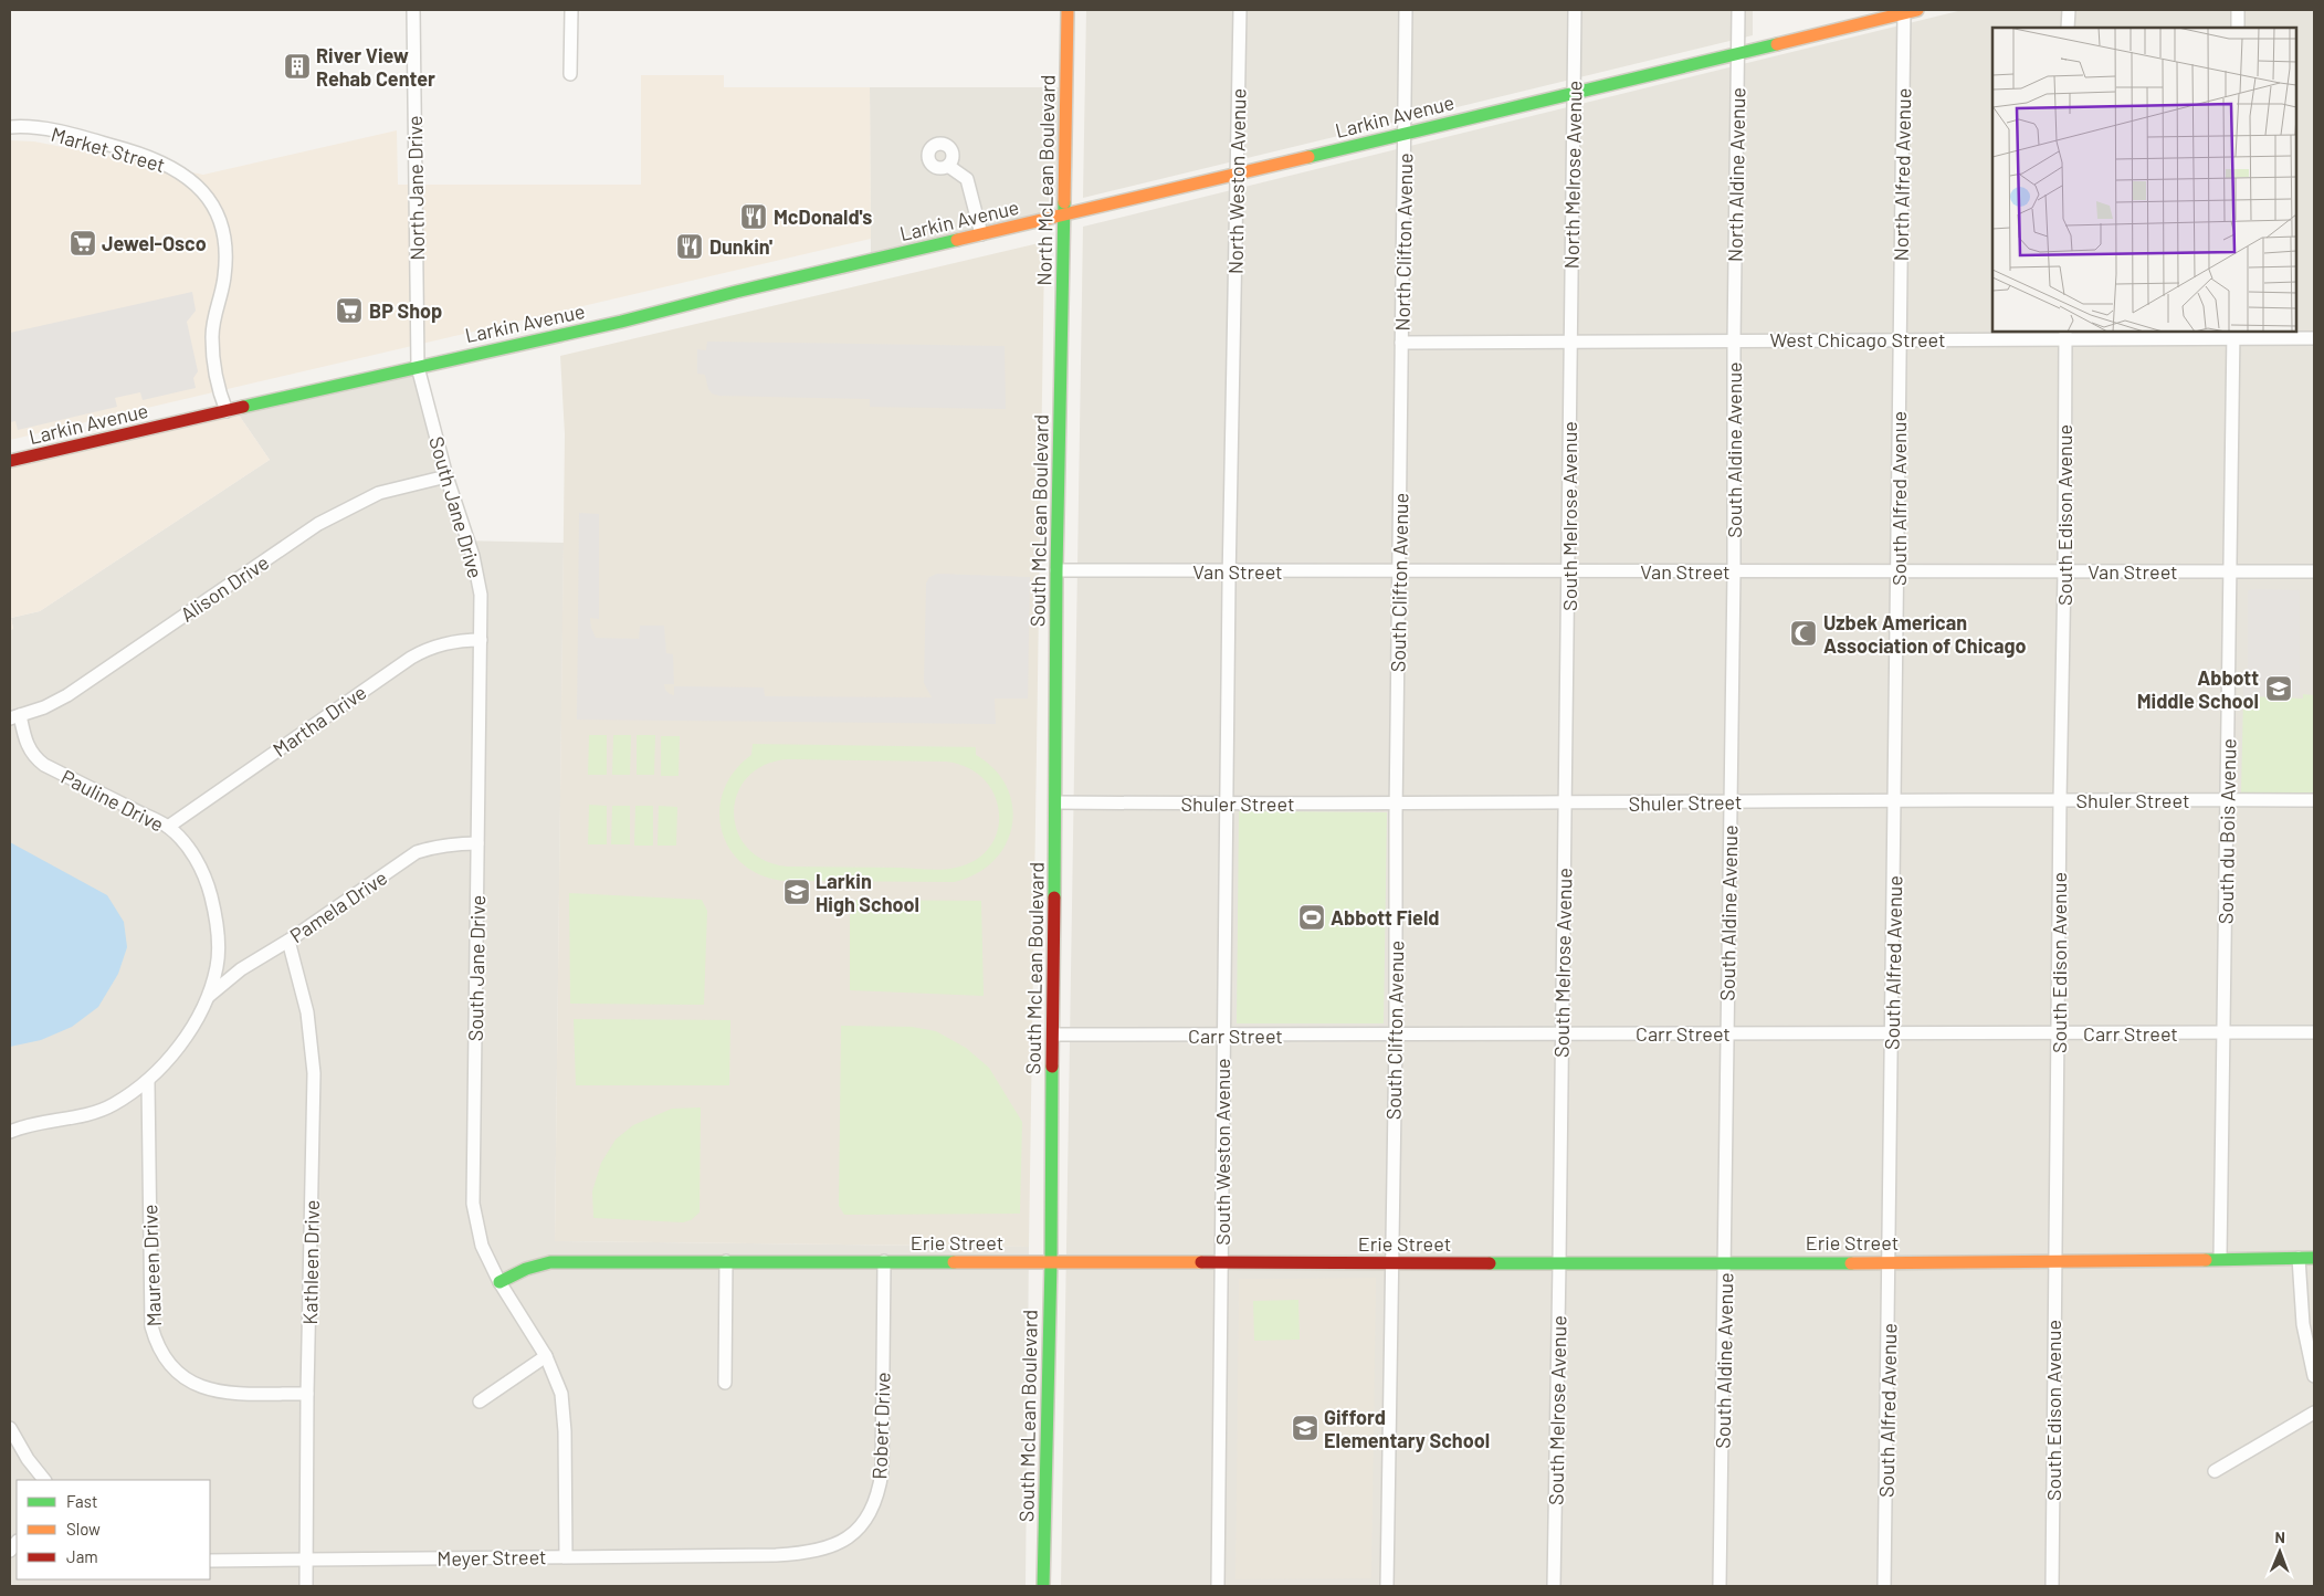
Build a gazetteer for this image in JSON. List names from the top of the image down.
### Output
{
  "streets": {
    "main road": [
      "Larkin Avenue",
      "North McLean Boulevard",
      "South McLean Boulevard",
      "Erie Street"
    ],
    "street": [
      "Market Street",
      "North Melrose Avenue",
      "North Aldine Avenue",
      "North Alfred Avenue",
      "North Weston Avenue",
      "North Jane Drive",
      "North Clifton Avenue",
      "West Chicago Street",
      "South Aldine Avenue",
      "South Alfred Avenue",
      "South Jane Drive",
      "South Edison Avenue",
      "South Melrose Avenue",
      "Van Street",
      "South Clifton Avenue",
      "Alison Drive",
      "Martha Drive",
      "Pauline Drive",
      "Shuler Street",
      "South du Bois Avenue",
      "Pamela Drive",
      "Carr Street",
      "South Weston Avenue",
      "Kathleen Drive",
      "Maureen Drive",
      "Robert Drive",
      "Meyer Street"
    ]
  },
  "crossings": [
    ["Larkin Avenue", "Market Street"],
    ["Larkin Avenue", "North Melrose Avenue"],
    ["Larkin Avenue", "North Aldine Avenue"],
    ["Larkin Avenue", "North Alfred Avenue"],
    ["Larkin Avenue", "North McLean Boulevard"],
    ["Larkin Avenue", "North Weston Avenue"],
    ["Larkin Avenue", "North Jane Drive"],
    ["Larkin Avenue", "North Clifton Avenue"],
    ["Larkin Avenue", "South Jane Drive"],
    ["North Melrose Avenue", "West Chicago Street"],
    ["North Melrose Avenue", "South Melrose Avenue"],
    ["North Aldine Avenue", "West Chicago Street"],
    ["North Aldine Avenue", "South Aldine Avenue"],
    ["North Alfred Avenue", "West Chicago Street"],
    ["North Alfred Avenue", "South Alfred Avenue"],
    ["North McLean Boulevard", "South McLean Boulevard"],
    ["North Weston Avenue", "South Weston Avenue"],
    ["North Jane Drive", "South Jane Drive"],
    ["North Clifton Avenue", "West Chicago Street"],
    ["North Clifton Avenue", "South Clifton Avenue"],
    ["West Chicago Street", "South Aldine Avenue"],
    ["West Chicago Street", "South Alfred Avenue"],
    ["West Chicago Street", "South Edison Avenue"],
    ["West Chicago Street", "South Melrose Avenue"],
    ["West Chicago Street", "South Clifton Avenue"],
    ["West Chicago Street", "South du Bois Avenue"],
    ["South Aldine Avenue", "Van Street"],
    ["South Aldine Avenue", "Shuler Street"],
    ["South Aldine Avenue", "Carr Street"],
    ["South Aldine Avenue", "Erie Street"],
    ["South Alfred Avenue", "Van Street"],
    ["South Alfred Avenue", "Shuler Street"],
    ["South Alfred Avenue", "Carr Street"],
    ["South Alfred Avenue", "Erie Street"],
    ["South Jane Drive", "Alison Drive"],
    ["South Jane Drive", "Martha Drive"],
    ["South Jane Drive", "Pamela Drive"],
    ["South Jane Drive", "Erie Street"],
    ["South Jane Drive", "Meyer Street"],
    ["South Edison Avenue", "Van Street"],
    ["South Edison Avenue", "Shuler Street"],
    ["South Edison Avenue", "Carr Street"],
    ["South Edison Avenue", "Erie Street"],
    ["South Melrose Avenue", "Van Street"],
    ["South Melrose Avenue", "Shuler Street"],
    ["South Melrose Avenue", "Carr Street"],
    ["South Melrose Avenue", "Erie Street"],
    ["South McLean Boulevard", "Van Street"],
    ["South McLean Boulevard", "Shuler Street"],
    ["South McLean Boulevard", "Carr Street"],
    ["South McLean Boulevard", "Erie Street"],
    ["Van Street", "South Clifton Avenue"],
    ["Van Street", "South du Bois Avenue"],
    ["Van Street", "South Weston Avenue"],
    ["South Clifton Avenue", "Shuler Street"],
    ["South Clifton Avenue", "Carr Street"],
    ["South Clifton Avenue", "Erie Street"],
    ["Alison Drive", "Pauline Drive"],
    ["Martha Drive", "Pauline Drive"],
    ["Pauline Drive", "Pamela Drive"],
    ["Pauline Drive", "Maureen Drive"],
    ["Shuler Street", "South du Bois Avenue"],
    ["Shuler Street", "South Weston Avenue"],
    ["South du Bois Avenue", "Carr Street"],
    ["South du Bois Avenue", "Erie Street"],
    ["Pamela Drive", "Kathleen Drive"],
    ["Carr Street", "South Weston Avenue"],
    ["South Weston Avenue", "Erie Street"],
    ["Erie Street", "Robert Drive"],
    ["Kathleen Drive", "Maureen Drive"],
    ["Kathleen Drive", "Meyer Street"],
    ["Robert Drive", "Meyer Street"]
  ],
  "places": {
    "building": ["River View Rehab Center"],
    "restaurant": ["McDonald's", "Dunkin'"],
    "supermarket": ["Jewel-Osco", "BP Shop"],
    "mosque": ["Uzbek American Association of Chicago"],
    "school or university": ["Abbott Middle School", "Larkin High School", "Gifford Elementary School"],
    "sports": ["Abbott Field"]
  },
  "legend": ["Fast", "Slow", "Jam"],
  "north": "top"
}
